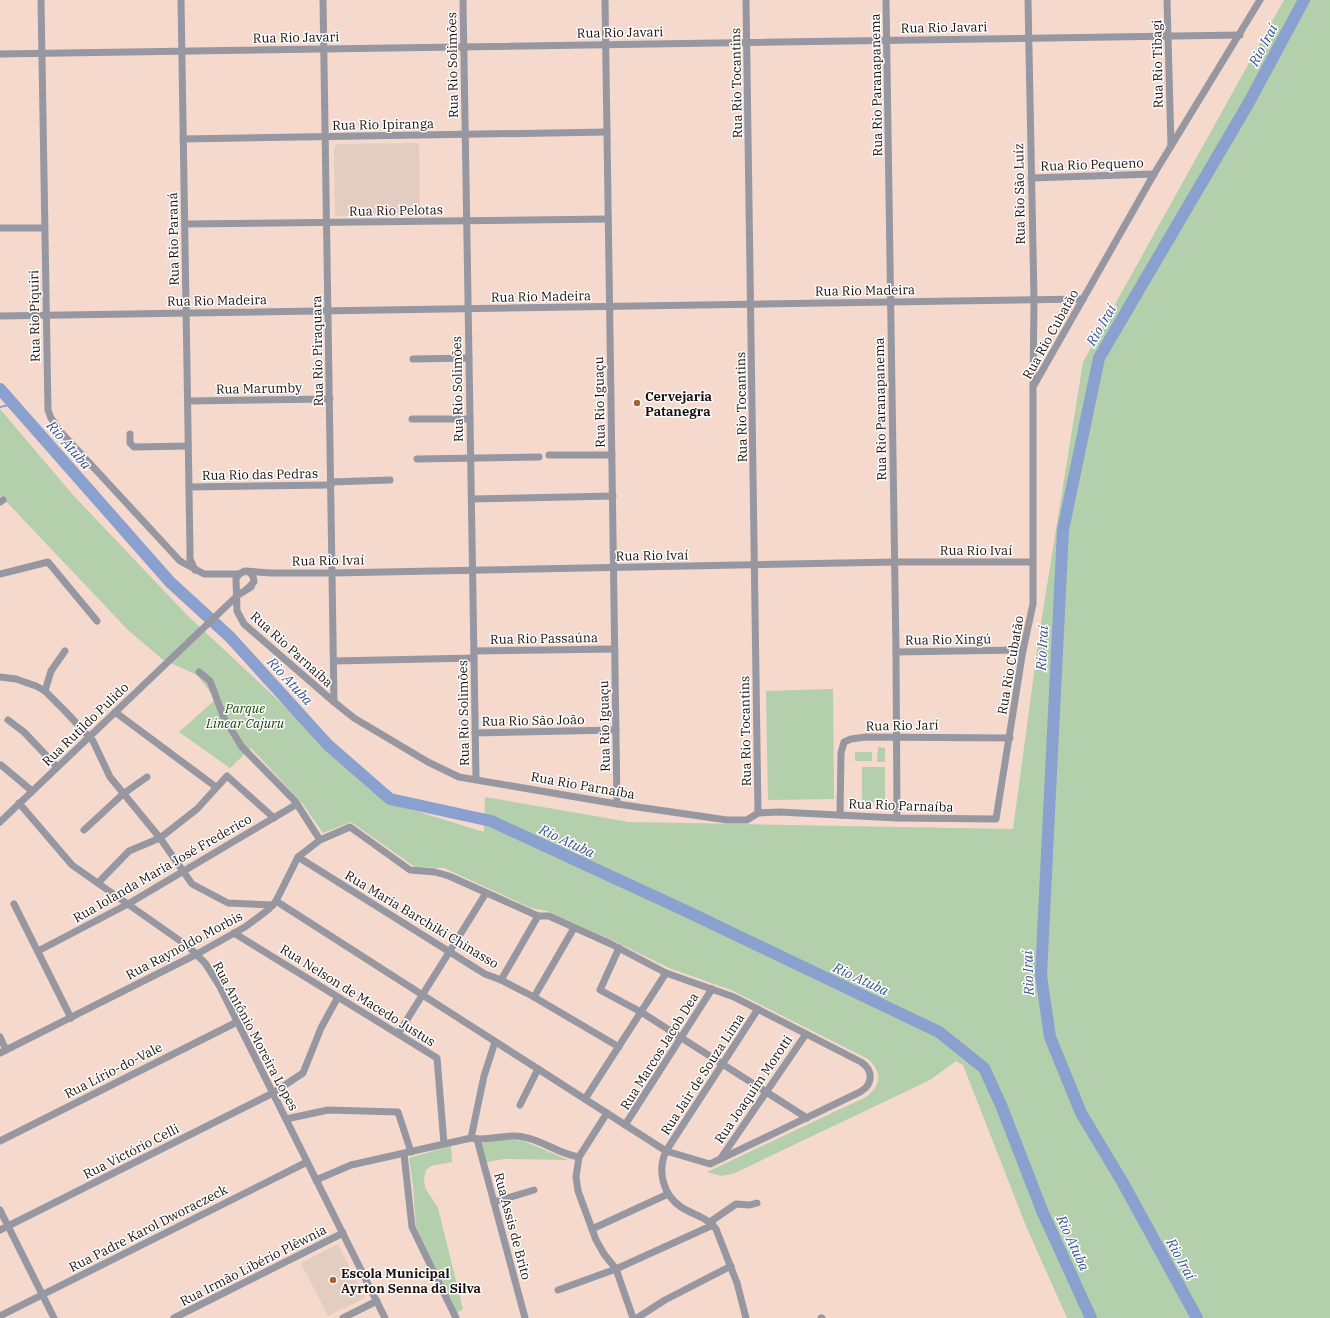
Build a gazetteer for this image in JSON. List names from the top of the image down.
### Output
{
  "streets": {
    "street": [
      "Rua Rio Javari",
      "Rua Rio Tibagi",
      "Rua Rio Solimões",
      "Rua Rio Tocantins",
      "Rua Rio Paranapanema",
      "Rua Rio Ipiranga",
      "Rua Rio Pequeno",
      "Rua Rio São Luíz",
      "Rua Rio Pelotas",
      "Rua Rio Paraná",
      "Rua Rio Madeira",
      "Rua Rio Piquiri",
      "Rua Rio Cubatão",
      "Rua Rio Piraquara",
      "Rua Marumby",
      "Rua Rio Iguaçu",
      "Rua Rio das Pedras",
      "Rua Rio Ivaí",
      "Rua Rio Passaúna",
      "Rua Rio Xingú",
      "Rua Rio Parnaíba",
      "Rua Rio São João",
      "Rua Rutildo Pulido",
      "Rua Rio Jarí",
      "Rua Iolanda Maria José Frederico",
      "Rua Maria Barchiki Chinasso",
      "Rua Raynoldo Morbis",
      "Rua Nelson de Macedo Justus",
      "Rua Antônio Moreira Lopes",
      "Rua Marcos Jacob Dea",
      "Rua Lírio-do-Vale",
      "Rua Jair de Souza Lima",
      "Rua Joaquim Morotti",
      "Rua Victório Celli",
      "Rua Assis de Brito",
      "Rua Padre Karol Dworaczeck",
      "Rua Irmão Libério Plêwnia"
    ]
  },
  "crossings": [
    ["Rua Rio Javari", "Rua Rio Tibagi"],
    ["Rua Rio Javari", "Rua Rio Solimões"],
    ["Rua Rio Javari", "Rua Rio Tocantins"],
    ["Rua Rio Javari", "Rua Rio Paranapanema"],
    ["Rua Rio Javari", "Rua Rio São Luíz"],
    ["Rua Rio Javari", "Rua Rio Paraná"],
    ["Rua Rio Javari", "Rua Rio Piquiri"],
    ["Rua Rio Javari", "Rua Rio Cubatão"],
    ["Rua Rio Javari", "Rua Rio Piraquara"],
    ["Rua Rio Javari", "Rua Rio Iguaçu"],
    ["Rua Rio Tibagi", "Rua Rio Cubatão"],
    ["Rua Rio Solimões", "Rua Rio Ipiranga"],
    ["Rua Rio Solimões", "Rua Rio Pelotas"],
    ["Rua Rio Solimões", "Rua Rio Madeira"],
    ["Rua Rio Solimões", "Rua Rio Ivaí"],
    ["Rua Rio Solimões", "Rua Rio Passaúna"],
    ["Rua Rio Solimões", "Rua Rio Parnaíba"],
    ["Rua Rio Solimões", "Rua Rio São João"],
    ["Rua Rio Tocantins", "Rua Rio Madeira"],
    ["Rua Rio Tocantins", "Rua Rio Ivaí"],
    ["Rua Rio Tocantins", "Rua Rio Parnaíba"],
    ["Rua Rio Paranapanema", "Rua Rio Madeira"],
    ["Rua Rio Paranapanema", "Rua Rio Ivaí"],
    ["Rua Rio Paranapanema", "Rua Rio Xingú"],
    ["Rua Rio Paranapanema", "Rua Rio Parnaíba"],
    ["Rua Rio Paranapanema", "Rua Rio Jarí"],
    ["Rua Rio Ipiranga", "Rua Rio Paraná"],
    ["Rua Rio Ipiranga", "Rua Rio Piraquara"],
    ["Rua Rio Ipiranga", "Rua Rio Iguaçu"],
    ["Rua Rio Pequeno", "Rua Rio São Luíz"],
    ["Rua Rio Pequeno", "Rua Rio Cubatão"],
    ["Rua Rio São Luíz", "Rua Rio Madeira"],
    ["Rua Rio São Luíz", "Rua Rio Cubatão"],
    ["Rua Rio Pelotas", "Rua Rio Paraná"],
    ["Rua Rio Pelotas", "Rua Rio Piraquara"],
    ["Rua Rio Pelotas", "Rua Rio Iguaçu"],
    ["Rua Rio Paraná", "Rua Rio Madeira"],
    ["Rua Rio Paraná", "Rua Rio Piquiri"],
    ["Rua Rio Paraná", "Rua Marumby"],
    ["Rua Rio Paraná", "Rua Rio das Pedras"],
    ["Rua Rio Madeira", "Rua Rio Piquiri"],
    ["Rua Rio Madeira", "Rua Rio Cubatão"],
    ["Rua Rio Madeira", "Rua Rio Piraquara"],
    ["Rua Rio Madeira", "Rua Rio Iguaçu"],
    ["Rua Rio Cubatão", "Rua Rio Ivaí"],
    ["Rua Rio Cubatão", "Rua Rio Xingú"],
    ["Rua Rio Cubatão", "Rua Rio Parnaíba"],
    ["Rua Rio Cubatão", "Rua Rio Jarí"],
    ["Rua Rio Piraquara", "Rua Marumby"],
    ["Rua Rio Piraquara", "Rua Rio das Pedras"],
    ["Rua Rio Piraquara", "Rua Rio Ivaí"],
    ["Rua Rio Piraquara", "Rua Rio Passaúna"],
    ["Rua Rio Piraquara", "Rua Rio Parnaíba"],
    ["Rua Rio Iguaçu", "Rua Rio Ivaí"],
    ["Rua Rio Iguaçu", "Rua Rio Passaúna"],
    ["Rua Rio Iguaçu", "Rua Rio Parnaíba"],
    ["Rua Rio Iguaçu", "Rua Rio São João"],
    ["Rua Rio Ivaí", "Rua Rio Parnaíba"],
    ["Rua Rio Ivaí", "Rua Rutildo Pulido"],
    ["Rua Rio Parnaíba", "Rua Rio Jarí"],
    ["Rua Rutildo Pulido", "Rua Antônio Moreira Lopes"],
    ["Rua Iolanda Maria José Frederico", "Rua Antônio Moreira Lopes"],
    ["Rua Maria Barchiki Chinasso", "Rua Raynoldo Morbis"],
    ["Rua Raynoldo Morbis", "Rua Nelson de Macedo Justus"],
    ["Rua Raynoldo Morbis", "Rua Antônio Moreira Lopes"],
    ["Rua Nelson de Macedo Justus", "Rua Victório Celli"],
    ["Rua Antônio Moreira Lopes", "Rua Lírio-do-Vale"],
    ["Rua Antônio Moreira Lopes", "Rua Victório Celli"],
    ["Rua Antônio Moreira Lopes", "Rua Padre Karol Dworaczeck"],
    ["Rua Antônio Moreira Lopes", "Rua Irmão Libério Plêwnia"]
  ],
  "water": ["Rio Iraí", "Rio Atuba"],
  "parks": ["Parque Linear Cajuru"],
  "places": ["Cervejaria Patanegra", "Escola Municipal Ayrton Senna da Silva"]
}
